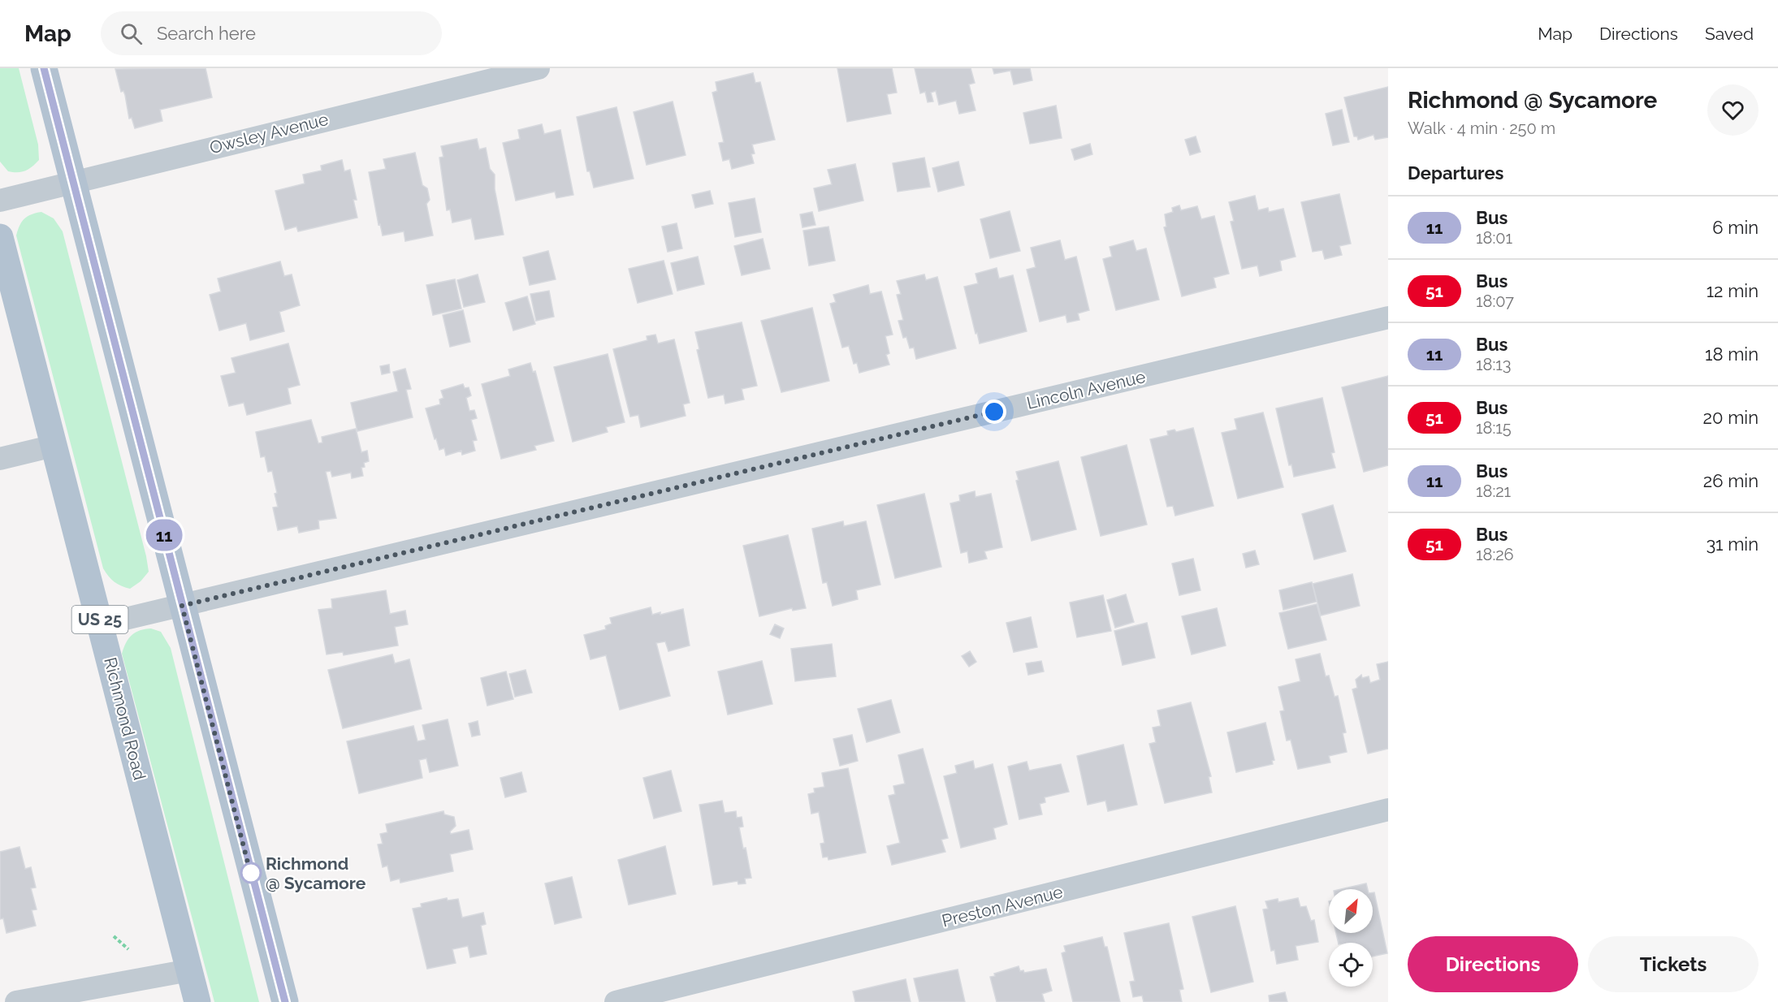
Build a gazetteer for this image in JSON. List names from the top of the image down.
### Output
{
  "streets": {
    "main road": ["US 25", "Richmond Road"],
    "street": ["Owsley Avenue", "Lincoln Avenue", "Preston Avenue"]
  },
  "crossings": [
    ["Lincoln Avenue", "Richmond Road"]
  ],
  "places": ["Richmond @ Sycamore"],
  "lines": ["bus line 11"],
  "north": "top right",
  "page": {
    "header": "Map",
    "search": "Search here",
    "nav": ["Map", "Directions", "Saved"],
    "on_map": "11",
    "heading": [
      ["Richmond @ Sycamore", "Walk · 4 min · 250 m"],
      "Departures"
    ],
    "list": [
      {
        "mark": "11",
        "name": "Bus",
        "note": "18:01",
        "value": "6 min"
      },
      {
        "mark": "51",
        "name": "Bus",
        "note": "18:07",
        "value": "12 min"
      },
      {
        "mark": "11",
        "name": "Bus",
        "note": "18:13",
        "value": "18 min"
      },
      {
        "mark": "51",
        "name": "Bus",
        "note": "18:15",
        "value": "20 min"
      },
      {
        "mark": "11",
        "name": "Bus",
        "note": "18:21",
        "value": "26 min"
      },
      {
        "mark": "51",
        "name": "Bus",
        "note": "18:26",
        "value": "31 min"
      }
    ],
    "buttons": ["Directions", "Tickets"]
  }
}
